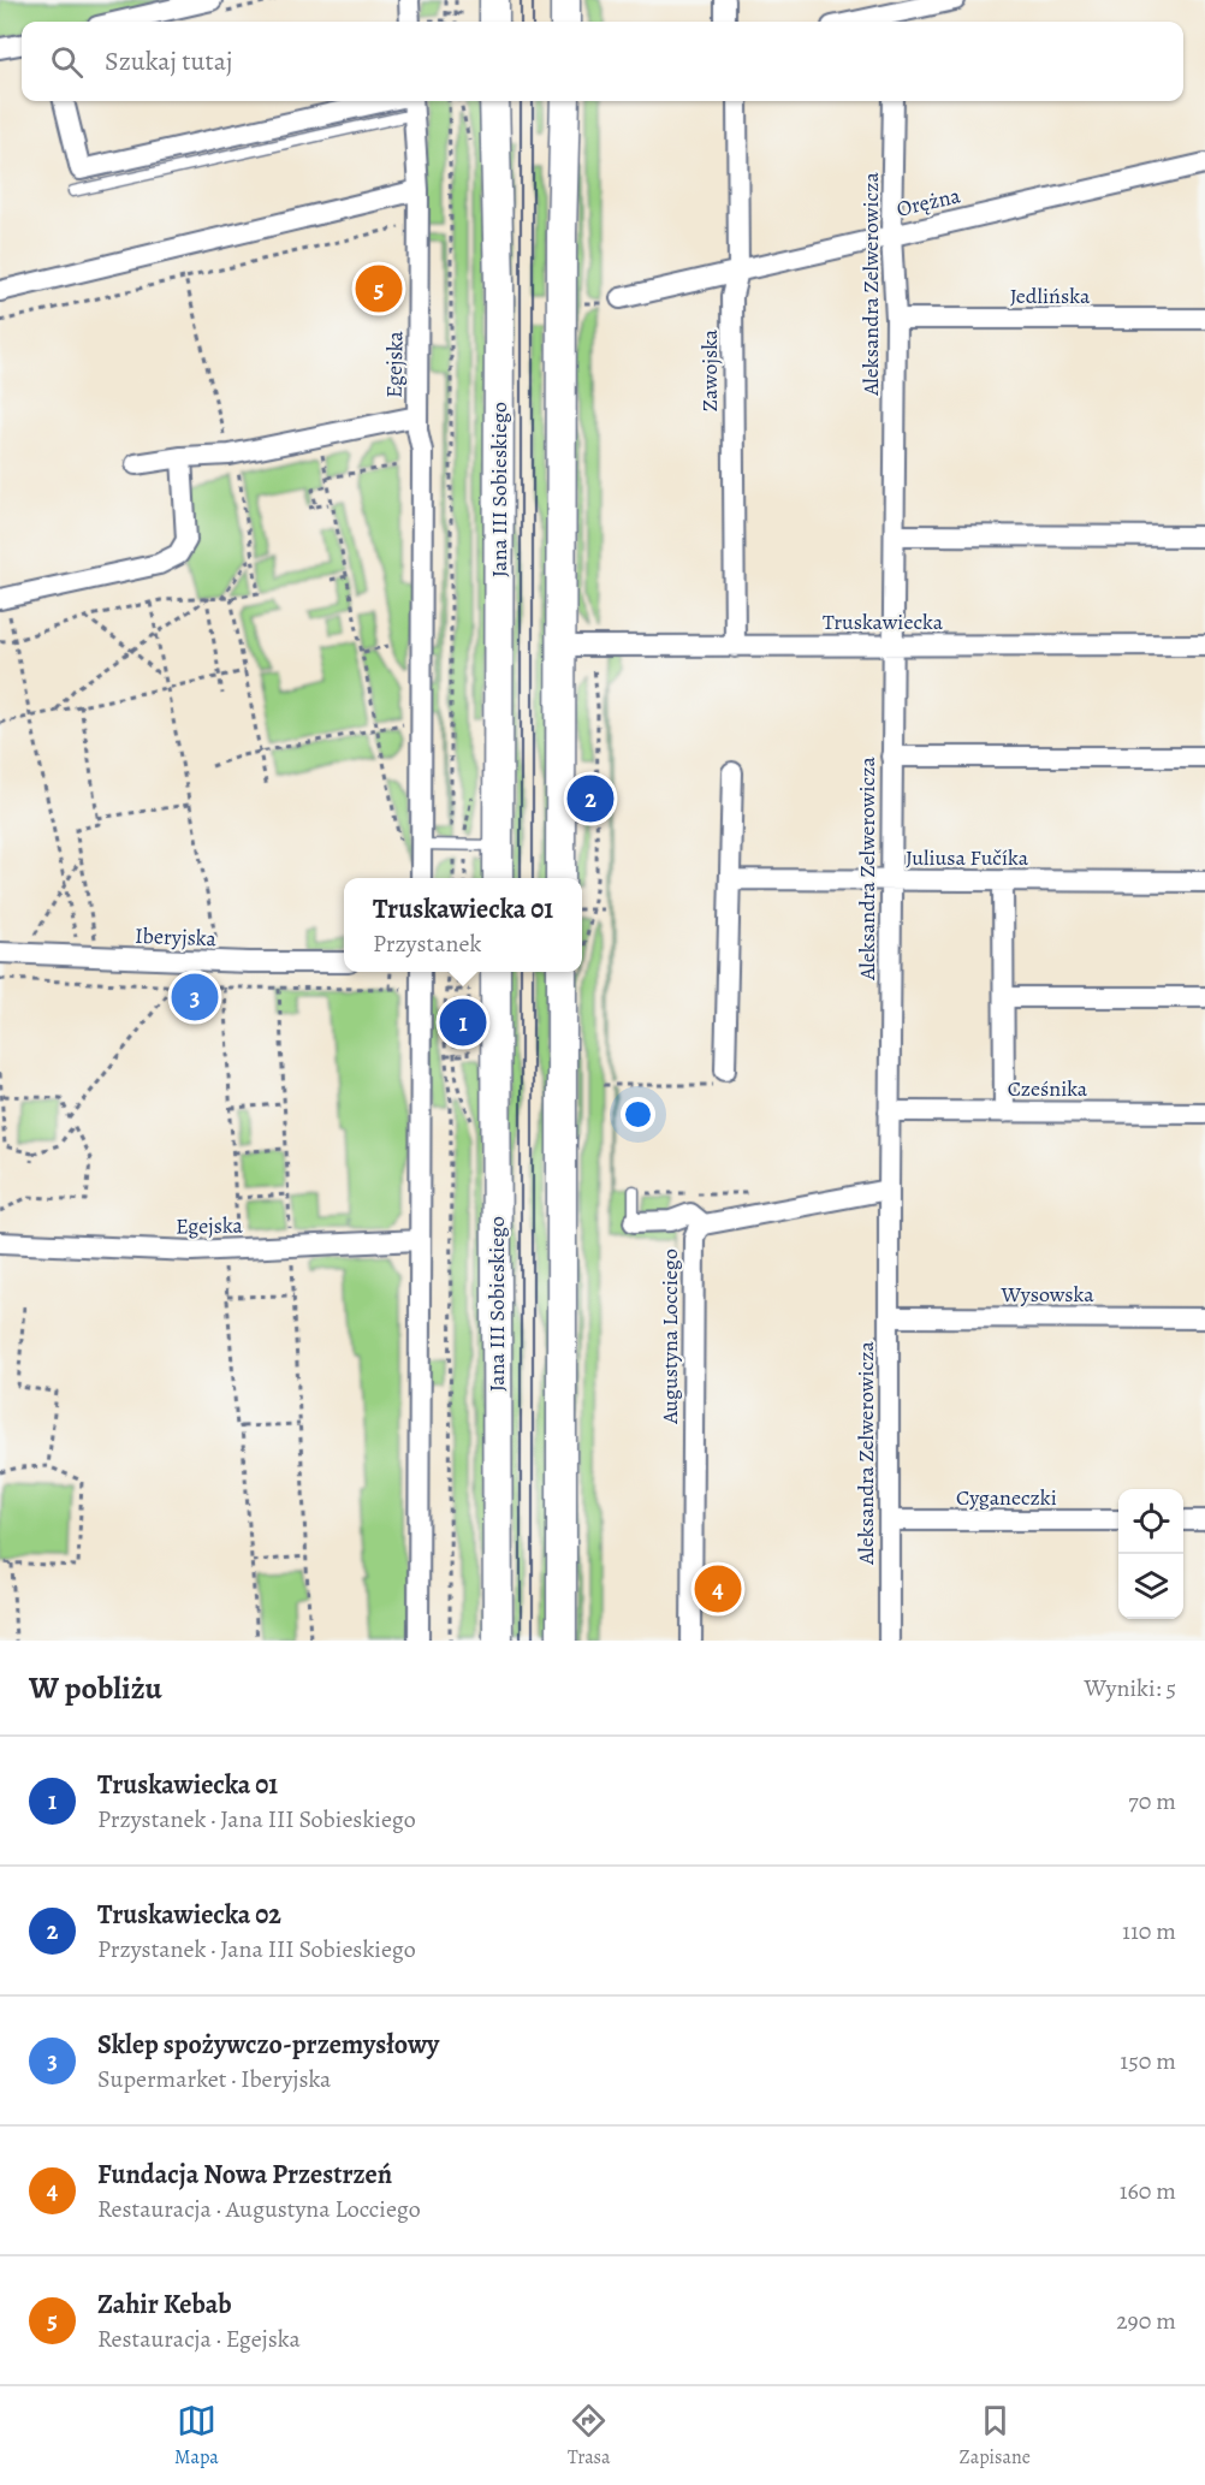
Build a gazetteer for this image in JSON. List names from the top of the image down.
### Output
{
  "streets": {
    "main road": ["Jana III Sobieskiego"],
    "street": [
      "Orężna",
      "Aleksandra Zelwerowicza",
      "Jedlińska",
      "Egejska",
      "Zawojska",
      "Truskawiecka",
      "Juliusa Fučíka",
      "Iberyjska",
      "Cześnika",
      "Wysowska",
      "Augustyna Locciego",
      "Cyganeczki"
    ]
  },
  "crossings": [
    ["Orężna", "Aleksandra Zelwerowicza"],
    ["Orężna", "Zawojska"],
    ["Aleksandra Zelwerowicza", "Jedlińska"],
    ["Aleksandra Zelwerowicza", "Truskawiecka"],
    ["Aleksandra Zelwerowicza", "Juliusa Fučíka"],
    ["Aleksandra Zelwerowicza", "Cześnika"],
    ["Aleksandra Zelwerowicza", "Wysowska"],
    ["Aleksandra Zelwerowicza", "Augustyna Locciego"],
    ["Aleksandra Zelwerowicza", "Cyganeczki"],
    ["Zawojska", "Truskawiecka"]
  ],
  "page": {
    "search": "Szukaj tutaj",
    "pins": [
      "5",
      "2",
      "3",
      "1",
      "4"
    ],
    "popup": ["Truskawiecka 01", "Przystanek"],
    "heading": ["W pobliżu", "Wyniki: 5"],
    "list": [
      {
        "mark": "1",
        "name": "Truskawiecka 01",
        "note": "Przystanek · Jana III Sobieskiego",
        "value": "70 m"
      },
      {
        "mark": "2",
        "name": "Truskawiecka 02",
        "note": "Przystanek · Jana III Sobieskiego",
        "value": "110 m"
      },
      {
        "mark": "3",
        "name": "Sklep spożywczo-przemysłowy",
        "note": "Supermarket · Iberyjska",
        "value": "150 m"
      },
      {
        "mark": "4",
        "name": "Fundacja Nowa Przestrzeń",
        "note": "Restauracja · Augustyna Locciego",
        "value": "160 m"
      },
      {
        "mark": "5",
        "name": "Zahir Kebab",
        "note": "Restauracja · Egejska",
        "value": "290 m"
      }
    ],
    "nav": ["Mapa", "Trasa", "Zapisane"]
  }
}
